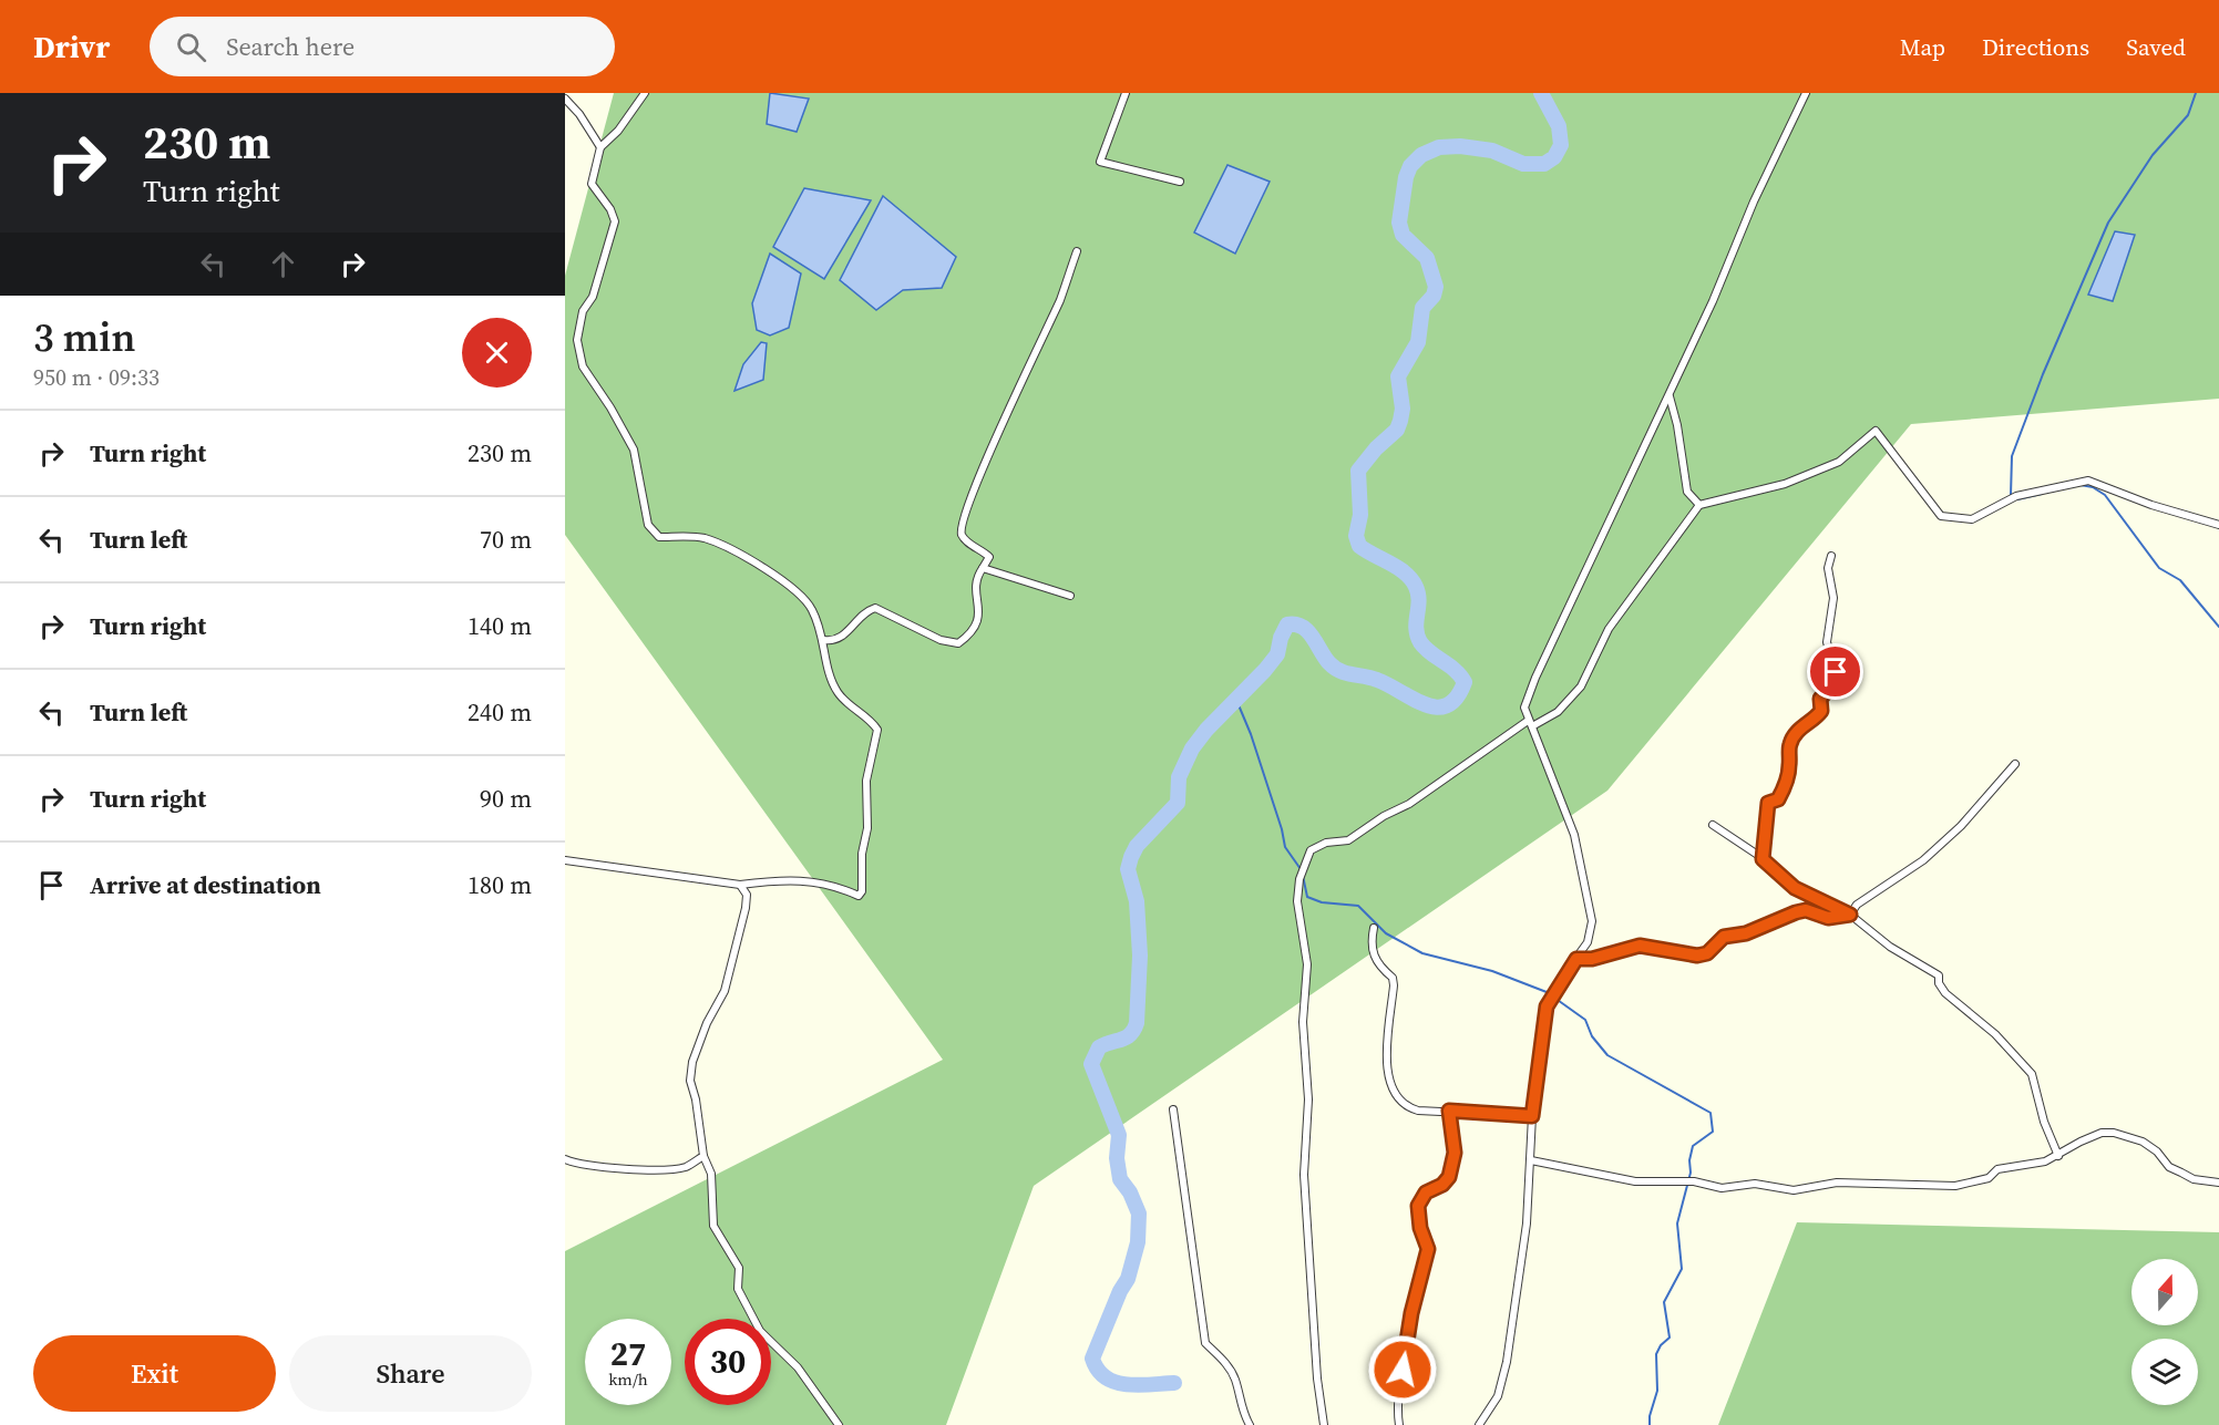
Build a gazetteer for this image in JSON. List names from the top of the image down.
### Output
{
  "north": "top",
  "page": {
    "header": "Drivr",
    "search": "Search here",
    "nav": ["Map", "Directions", "Saved"],
    "turn": ["230 m", "Turn right"],
    "heading": ["3 min", "950 m · 09:33"],
    "list": [
      {
        "name": "Turn right",
        "value": "230 m"
      },
      {
        "name": "Turn left",
        "value": "70 m"
      },
      {
        "name": "Turn right",
        "value": "140 m"
      },
      {
        "name": "Turn left",
        "value": "240 m"
      },
      {
        "name": "Turn right",
        "value": "90 m"
      },
      {
        "name": "Arrive at destination",
        "value": "180 m"
      }
    ],
    "speed": "27 km/h",
    "limit": "30",
    "buttons": ["Exit", "Share"]
  }
}
